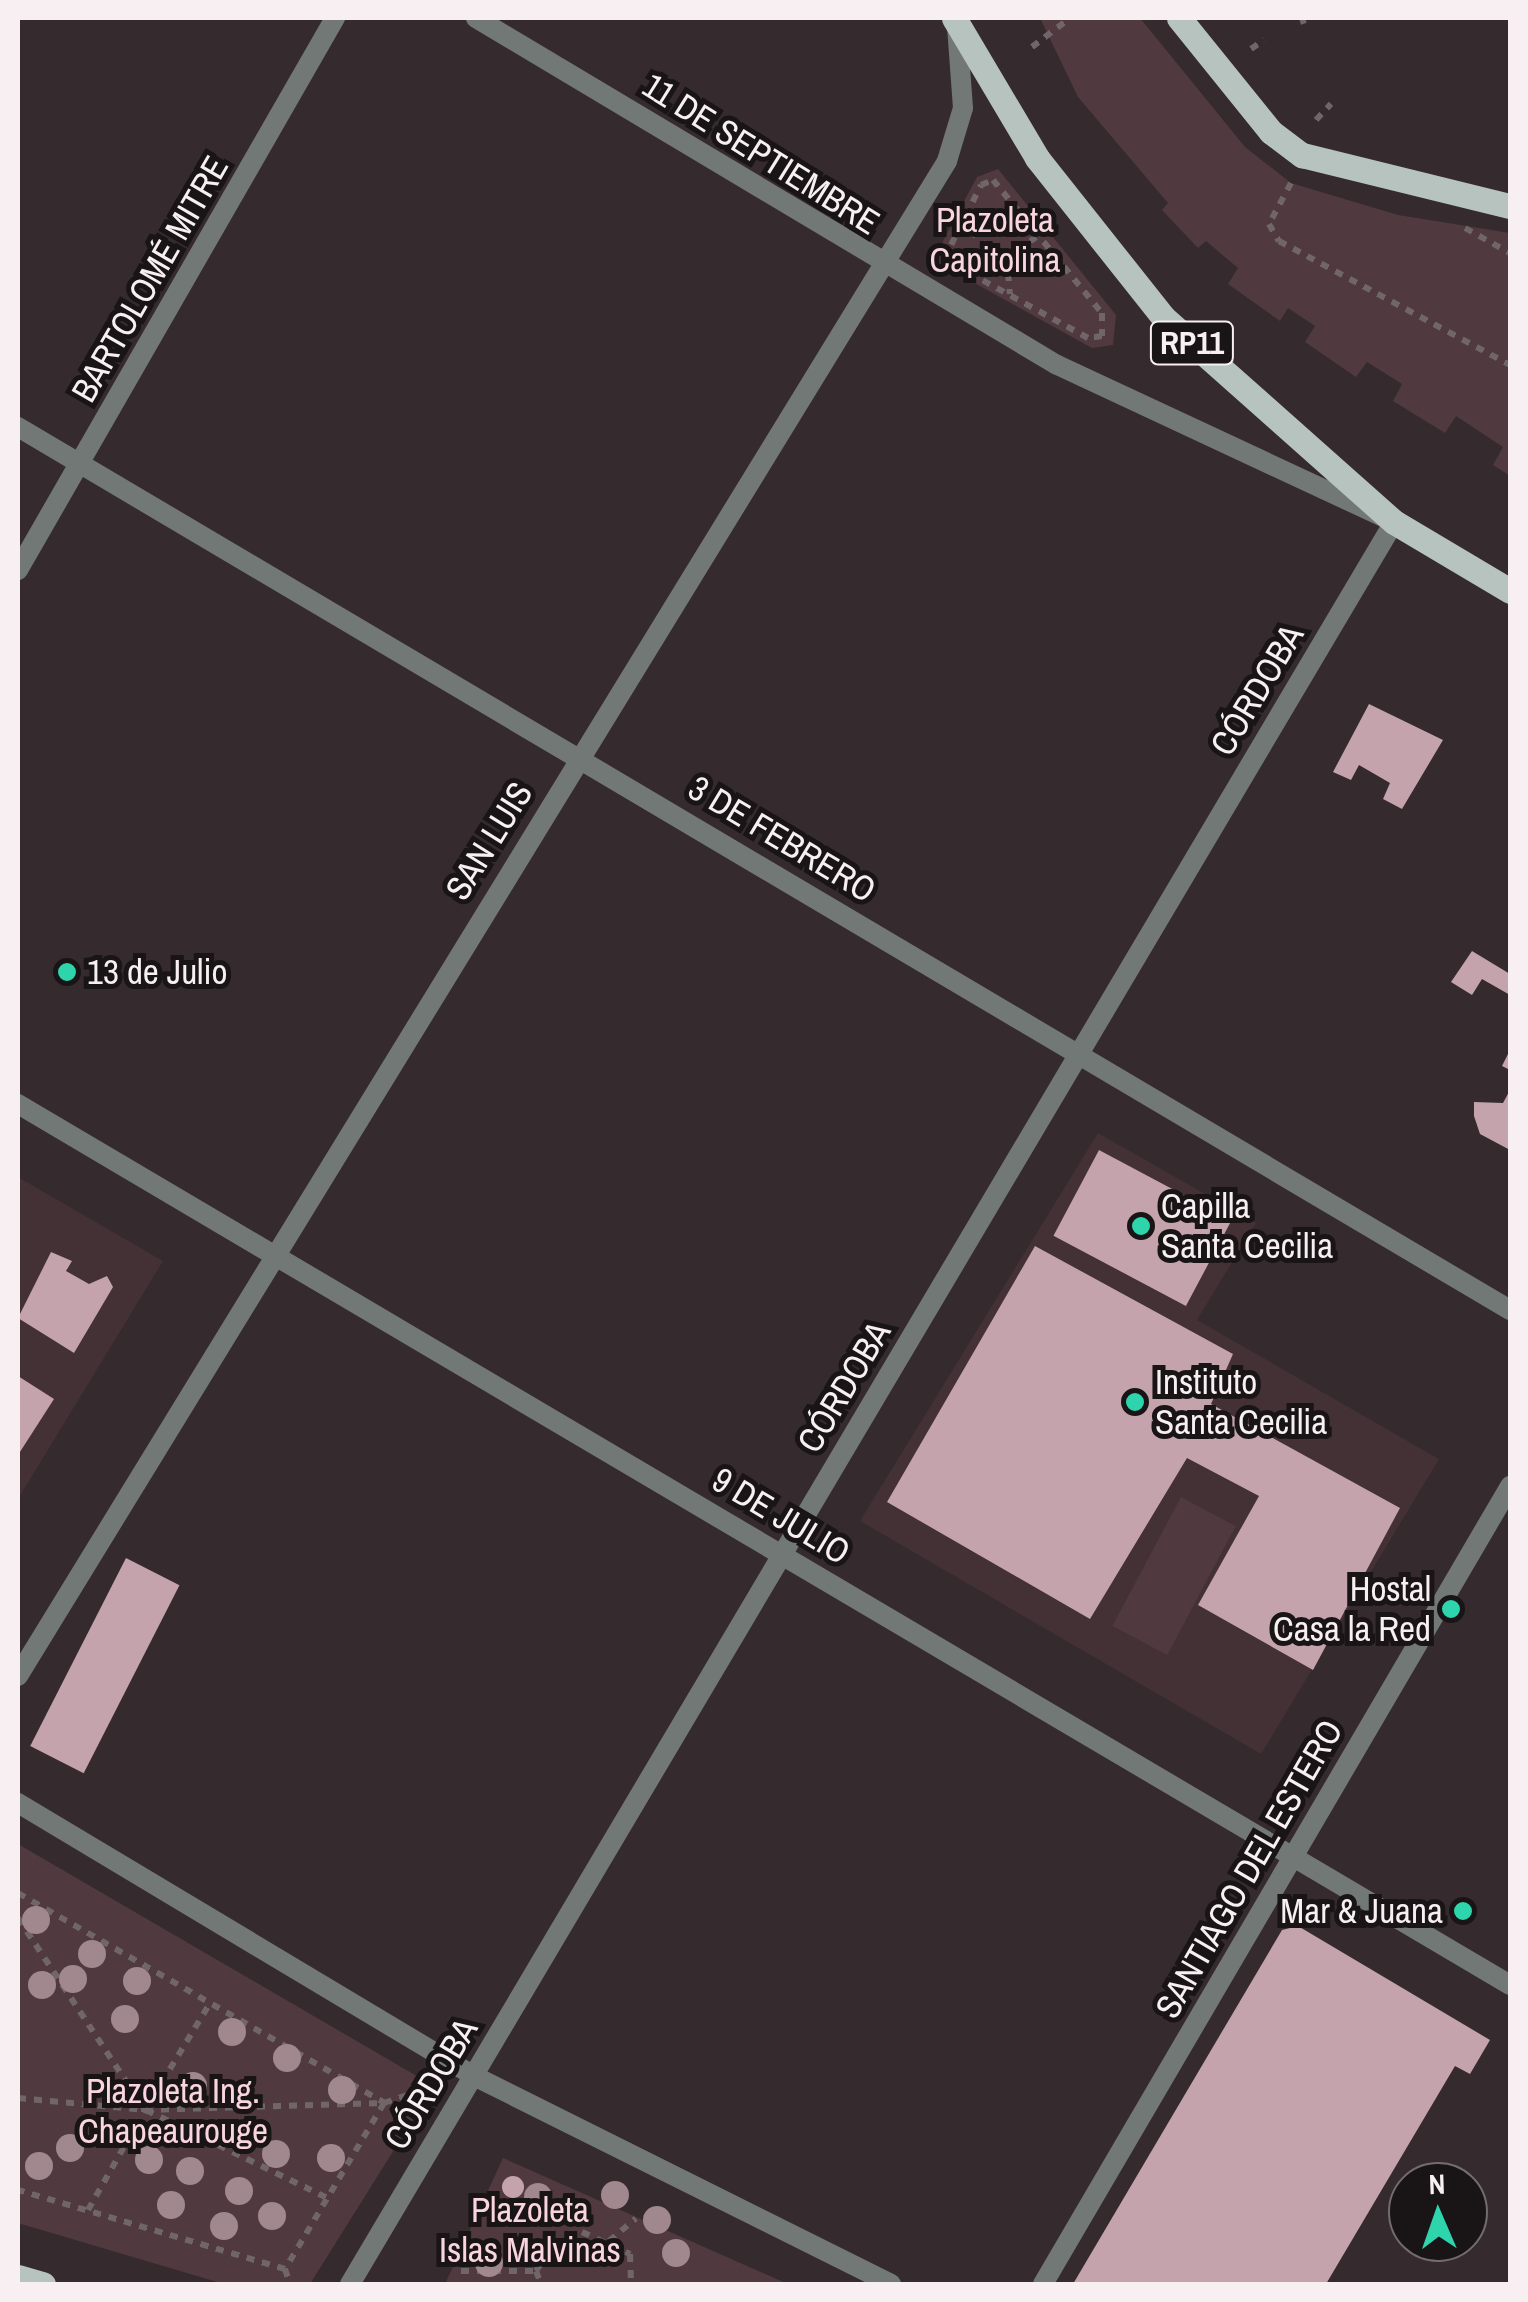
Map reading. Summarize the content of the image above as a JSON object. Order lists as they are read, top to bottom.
{
  "streets": {
    "main road": ["RP11"],
    "street": [
      "11 DE SEPTIEMBRE",
      "BARTOLOMÉ MITRE",
      "CÓRDOBA",
      "3 DE FEBRERO",
      "SAN LUIS",
      "9 DE JULIO",
      "SANTIAGO DEL ESTERO"
    ]
  },
  "crossings": [
    ["11 DE SEPTIEMBRE", "RP11"],
    ["11 DE SEPTIEMBRE", "CÓRDOBA"],
    ["11 DE SEPTIEMBRE", "SAN LUIS"],
    ["BARTOLOMÉ MITRE", "3 DE FEBRERO"],
    ["RP11", "CÓRDOBA"],
    ["RP11", "SAN LUIS"],
    ["CÓRDOBA", "3 DE FEBRERO"],
    ["CÓRDOBA", "9 DE JULIO"],
    ["3 DE FEBRERO", "SAN LUIS"],
    ["SAN LUIS", "9 DE JULIO"],
    ["9 DE JULIO", "SANTIAGO DEL ESTERO"]
  ],
  "parks": ["Plazoleta Capitolina", "Plazoleta Ing. Chapeaurouge", "Plazoleta Islas Malvinas"],
  "places": [
    "13 de Julio",
    "Capilla Santa Cecilia",
    "Instituto Santa Cecilia",
    "Hostal Casa la Red",
    "Mar & Juana"
  ],
  "north": "top"
}
